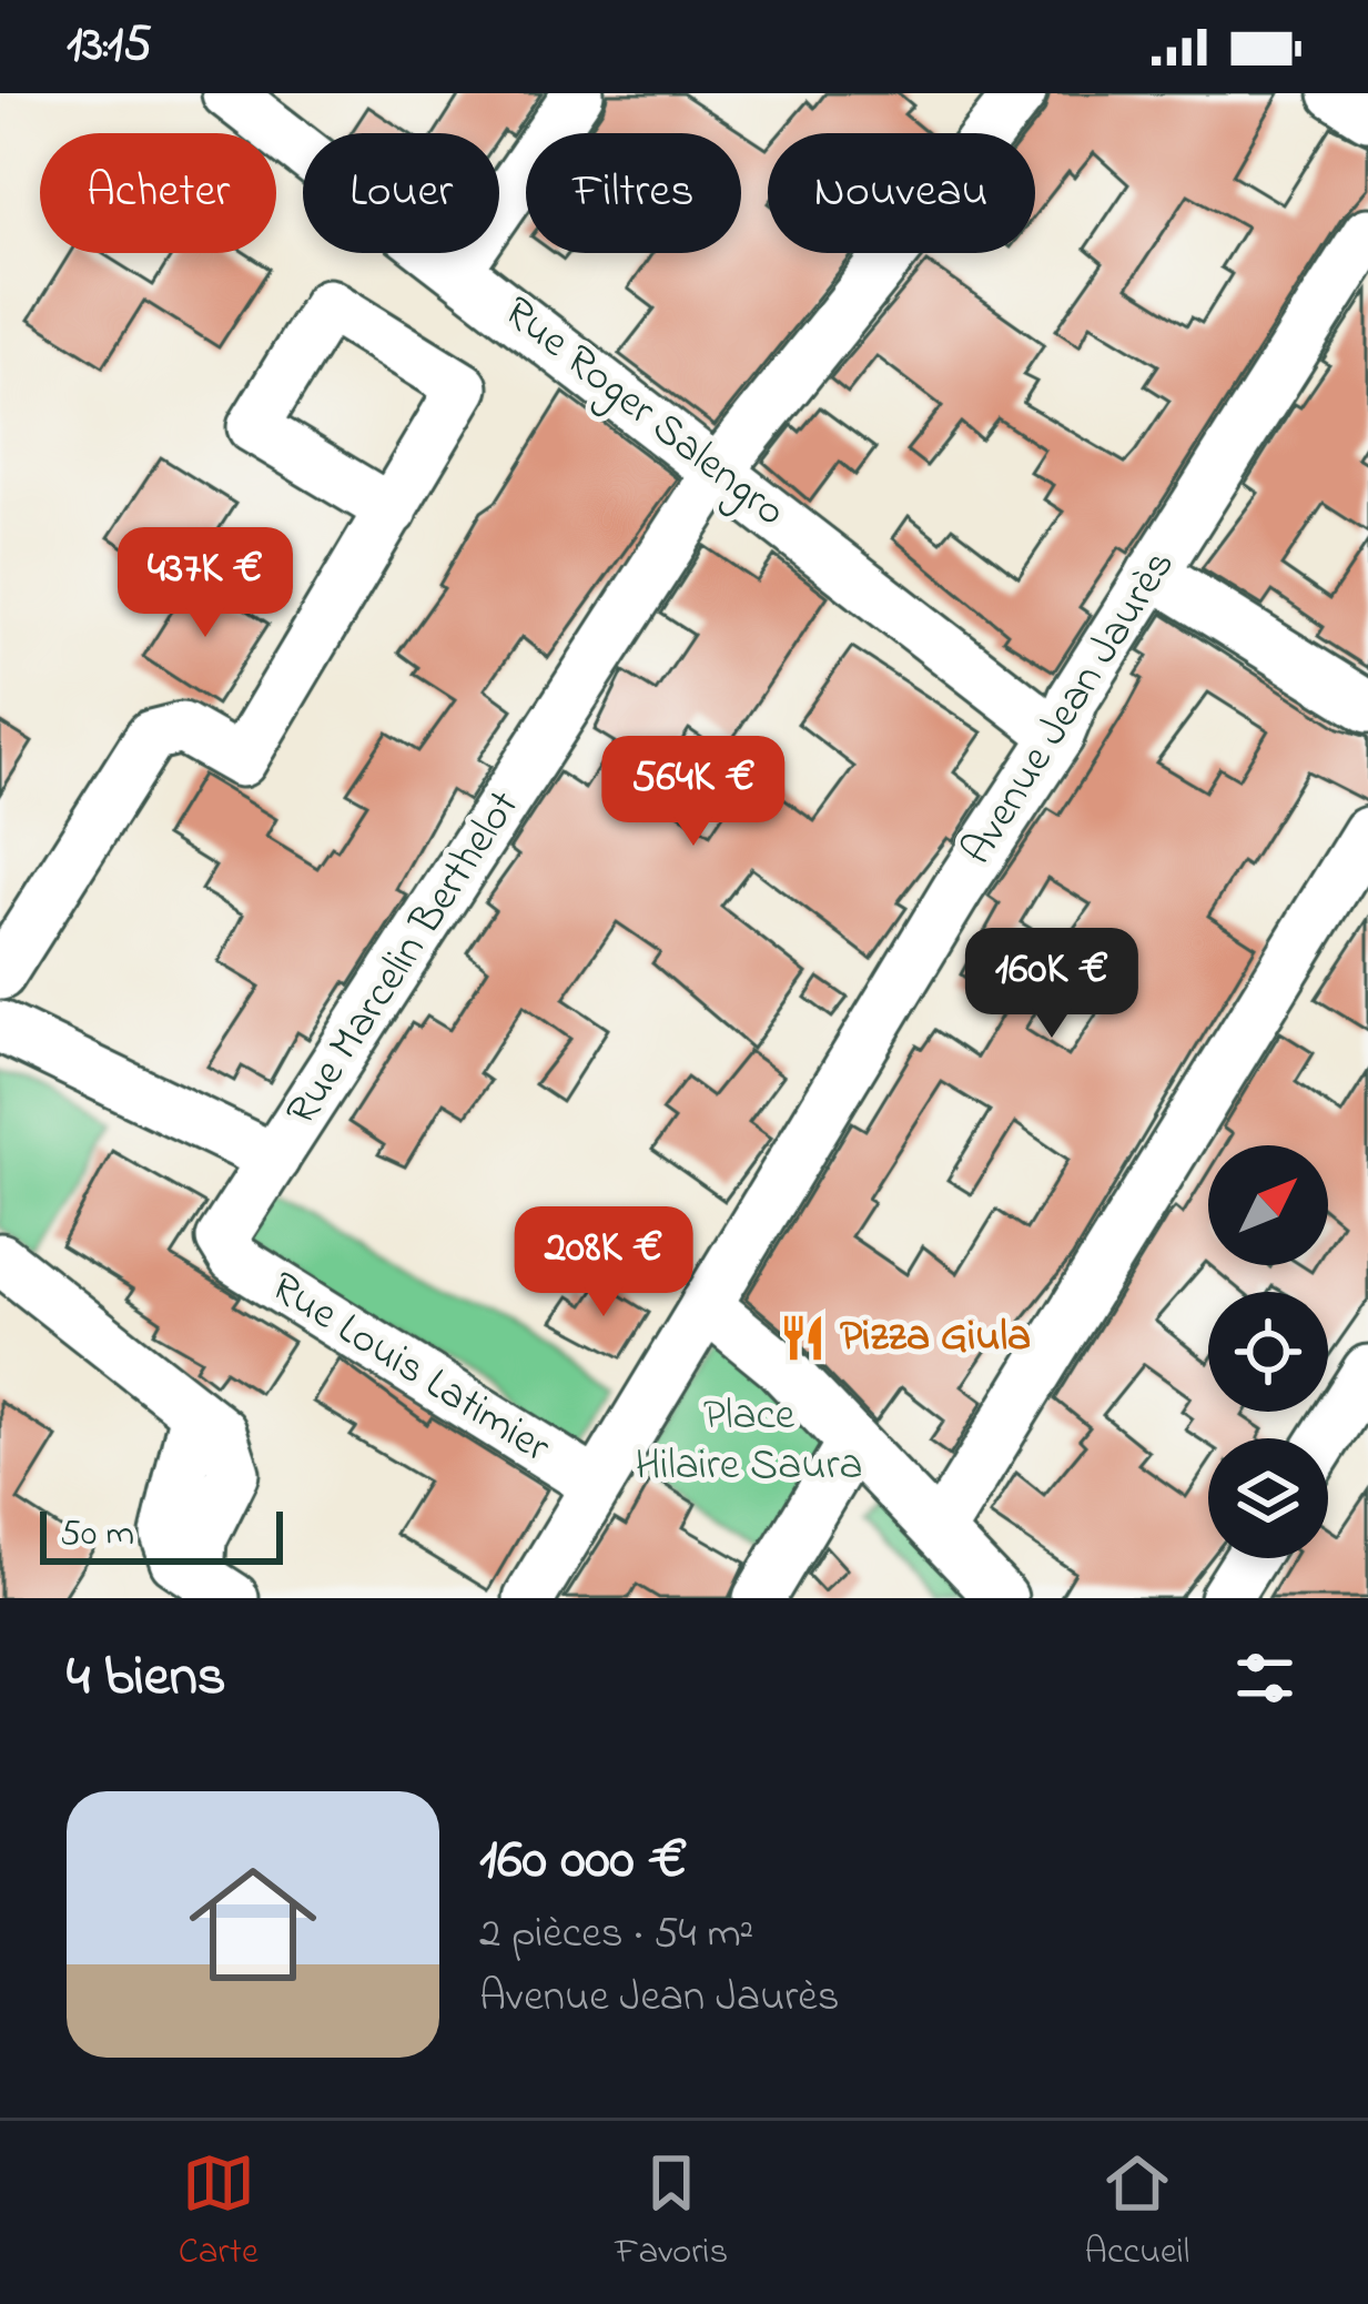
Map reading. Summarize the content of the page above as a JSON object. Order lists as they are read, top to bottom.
{
  "streets": {
    "street": [
      "Rue Roger Salengro",
      "Avenue Jean Jaurès",
      "Rue Marcelin Berthelot",
      "Rue Louis Latimier"
    ]
  },
  "crossings": [
    ["Rue Roger Salengro", "Avenue Jean Jaurès"],
    ["Rue Roger Salengro", "Rue Marcelin Berthelot"],
    ["Avenue Jean Jaurès", "Rue Louis Latimier"],
    ["Rue Marcelin Berthelot", "Rue Louis Latimier"]
  ],
  "parks": ["Place Hilaire Saura"],
  "places": {
    "restaurant": ["Pizza Giula"]
  },
  "scale_bar": "50 m",
  "north": "top right",
  "page": {
    "status": "13:15",
    "chip": [
      "Acheter",
      "Louer",
      "Filtres",
      "Nouveau"
    ],
    "price": [
      "437K €",
      "564K €",
      "160K €",
      "208K €"
    ],
    "scale": "50 m",
    "heading": "4 biens",
    "list": [
      {
        "name": "160 000 €",
        "note": "2 pièces · 54 m² · Avenue Jean Jaurès"
      }
    ],
    "tabs": ["Carte", "Favoris", "Accueil"]
  }
}
